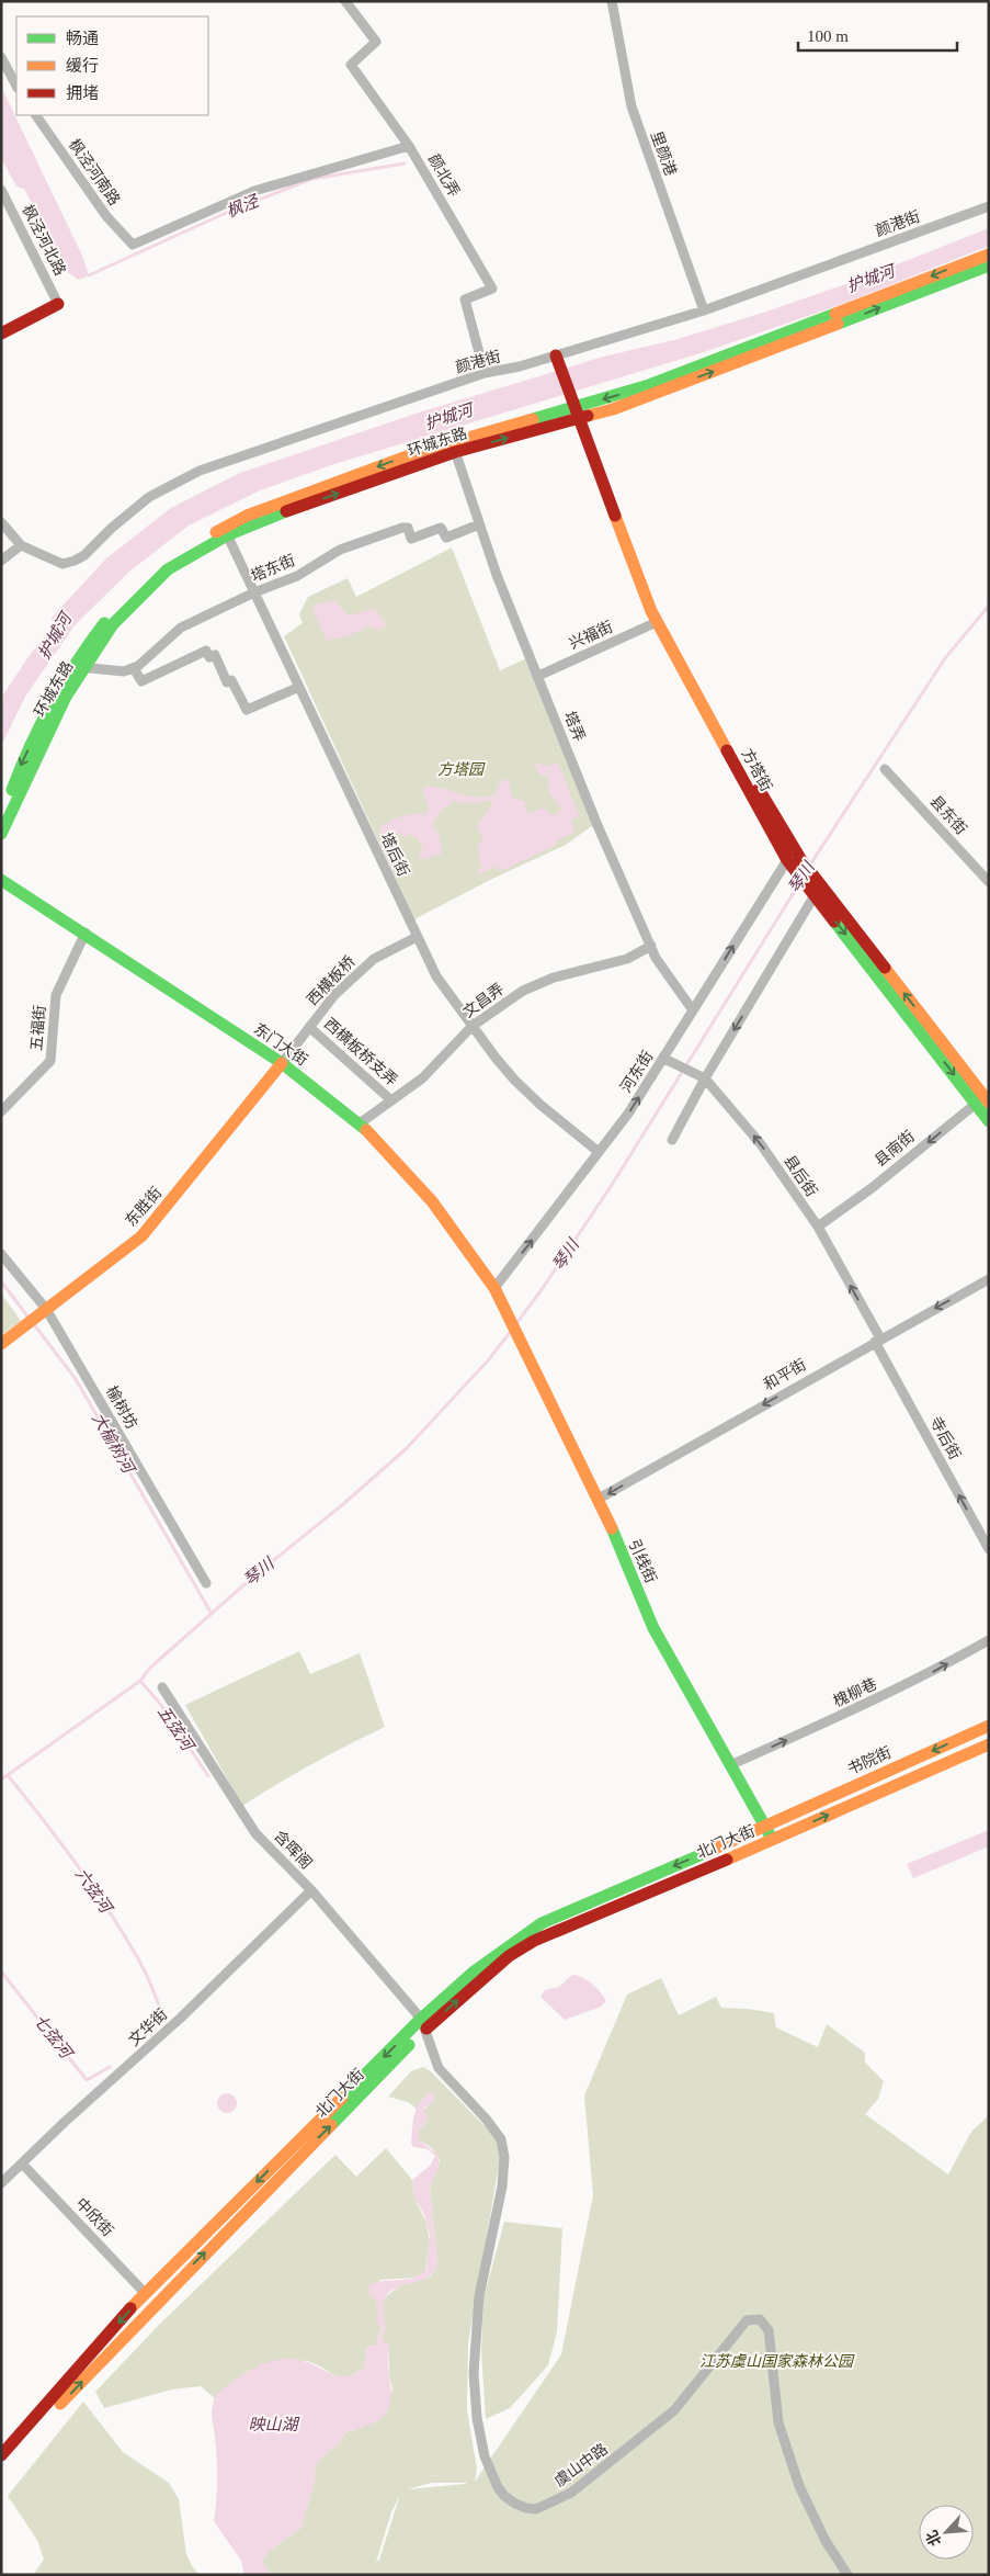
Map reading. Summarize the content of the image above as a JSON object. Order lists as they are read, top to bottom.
{
  "streets": {
    "main road": [
      "环城东路",
      "方塔街",
      "东门大街",
      "东胜街",
      "引线街",
      "书院街",
      "北门大街"
    ],
    "street": [
      "里颜港",
      "枫泾河南路",
      "颜北弄",
      "颜港街",
      "枫泾河北路",
      "塔东街",
      "兴福街",
      "塔弄",
      "县东街",
      "塔后街",
      "西横板桥",
      "文昌弄",
      "五福街",
      "西横板桥支弄",
      "河东街",
      "县南街",
      "县后街",
      "和平街",
      "榆树坊",
      "寺后街",
      "槐柳巷",
      "含晖阁",
      "文华街",
      "中欣街",
      "虞山中路"
    ]
  },
  "crossings": [
    ["里颜港", "颜港街"],
    ["枫泾河南路", "颜北弄"],
    ["颜北弄", "颜港街"],
    ["颜港街", "方塔街"],
    ["环城东路", "塔弄"],
    ["环城东路", "方塔街"],
    ["环城东路", "塔后街"],
    ["塔东街", "塔弄"],
    ["塔东街", "塔后街"],
    ["兴福街", "塔弄"],
    ["兴福街", "方塔街"],
    ["塔弄", "文昌弄"],
    ["塔弄", "河东街"],
    ["方塔街", "河东街"],
    ["方塔街", "县南街"],
    ["塔后街", "西横板桥"],
    ["塔后街", "文昌弄"],
    ["塔后街", "河东街"],
    ["西横板桥", "东门大街"],
    ["西横板桥", "西横板桥支弄"],
    ["西横板桥", "东胜街"],
    ["文昌弄", "东门大街"],
    ["文昌弄", "西横板桥支弄"],
    ["五福街", "东门大街"],
    ["东门大街", "河东街"],
    ["东门大街", "东胜街"],
    ["东门大街", "引线街"],
    ["河东街", "县后街"],
    ["河东街", "引线街"],
    ["县南街", "县后街"],
    ["县后街", "和平街"],
    ["县后街", "寺后街"],
    ["东胜街", "榆树坊"],
    ["和平街", "寺后街"],
    ["和平街", "引线街"],
    ["引线街", "槐柳巷"],
    ["引线街", "书院街"],
    ["引线街", "北门大街"],
    ["书院街", "北门大街"],
    ["北门大街", "含晖阁"],
    ["北门大街", "中欣街"],
    ["北门大街", "虞山中路"],
    ["含晖阁", "文华街"],
    ["含晖阁", "虞山中路"],
    ["文华街", "中欣街"]
  ],
  "one_way": [
    "县南街",
    "县后街",
    "和平街",
    "寺后街",
    "槐柳巷"
  ],
  "water": [
    "枫泾",
    "护城河",
    "琴川",
    "大榆树河",
    "五弦河",
    "六弦河",
    "七弦河",
    "映山湖"
  ],
  "parks": ["方塔园", "江苏虞山国家森林公园"],
  "legend": ["畅通", "缓行", "拥堵"],
  "scale_bar": "100 m",
  "north": "bottom left"
}
